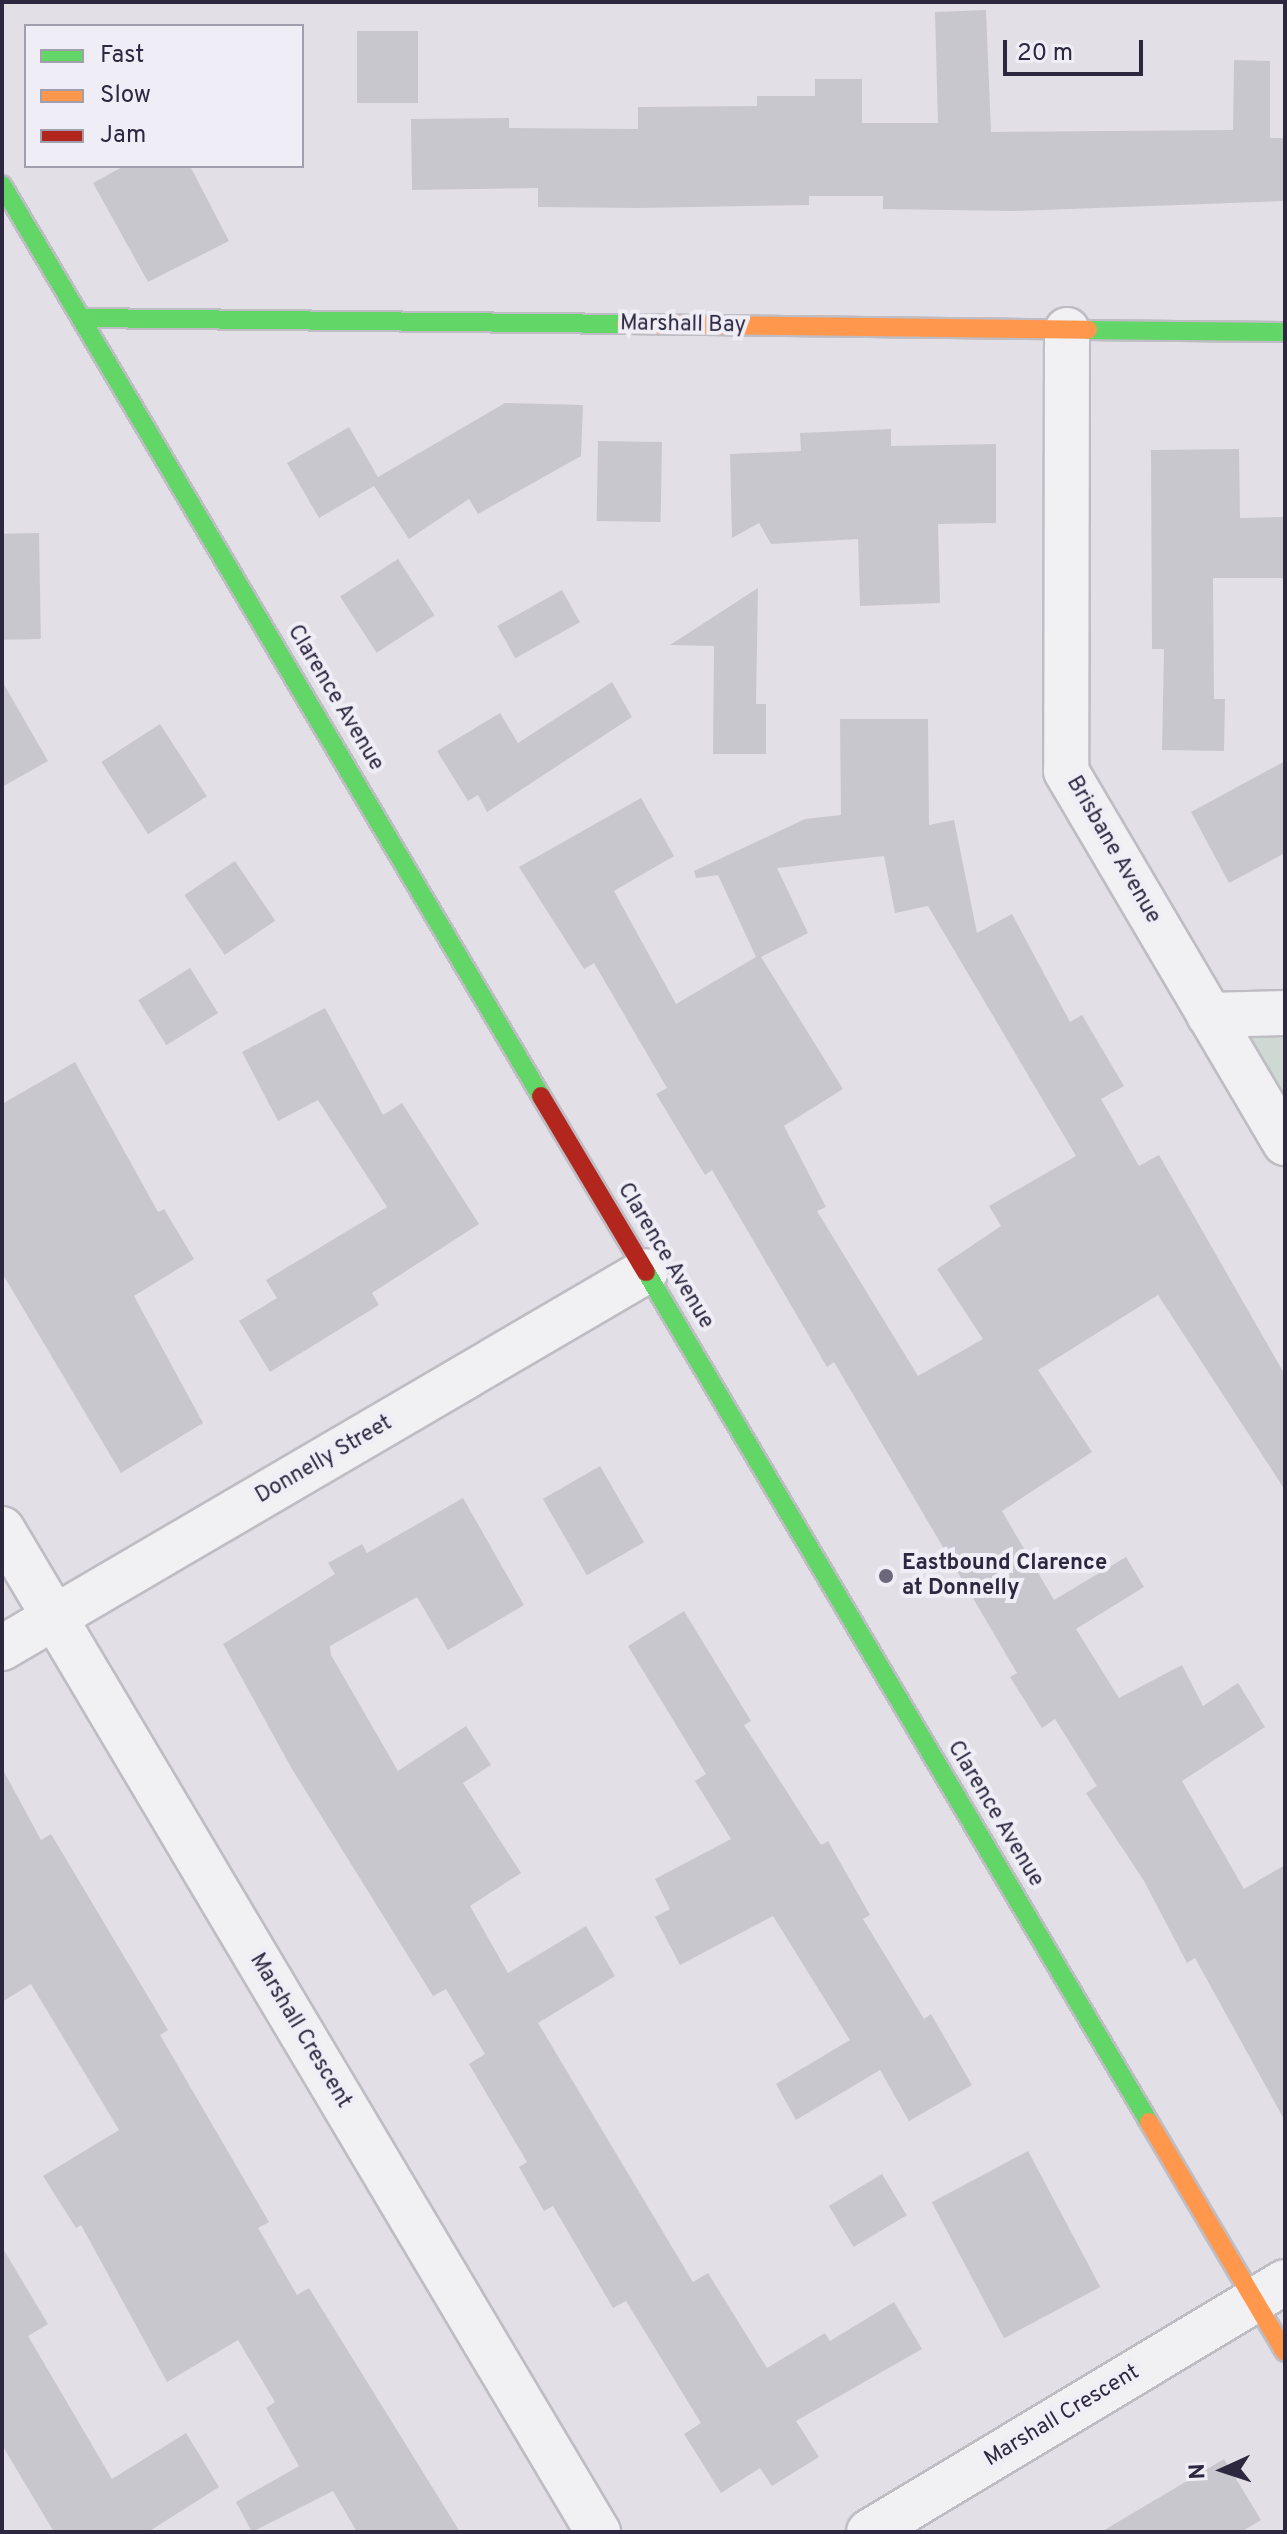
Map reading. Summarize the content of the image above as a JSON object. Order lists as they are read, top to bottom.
{
  "streets": {
    "street": [
      "Marshall Bay",
      "Clarence Avenue",
      "Brisbane Avenue",
      "Donnelly Street",
      "Marshall Crescent"
    ]
  },
  "crossings": [
    ["Marshall Bay", "Clarence Avenue"],
    ["Marshall Bay", "Brisbane Avenue"],
    ["Clarence Avenue", "Donnelly Street"],
    ["Clarence Avenue", "Marshall Crescent"],
    ["Donnelly Street", "Marshall Crescent"]
  ],
  "places": ["Eastbound Clarence at Donnelly"],
  "legend": ["Fast", "Slow", "Jam"],
  "scale_bar": "20 m",
  "north": "left"
}
